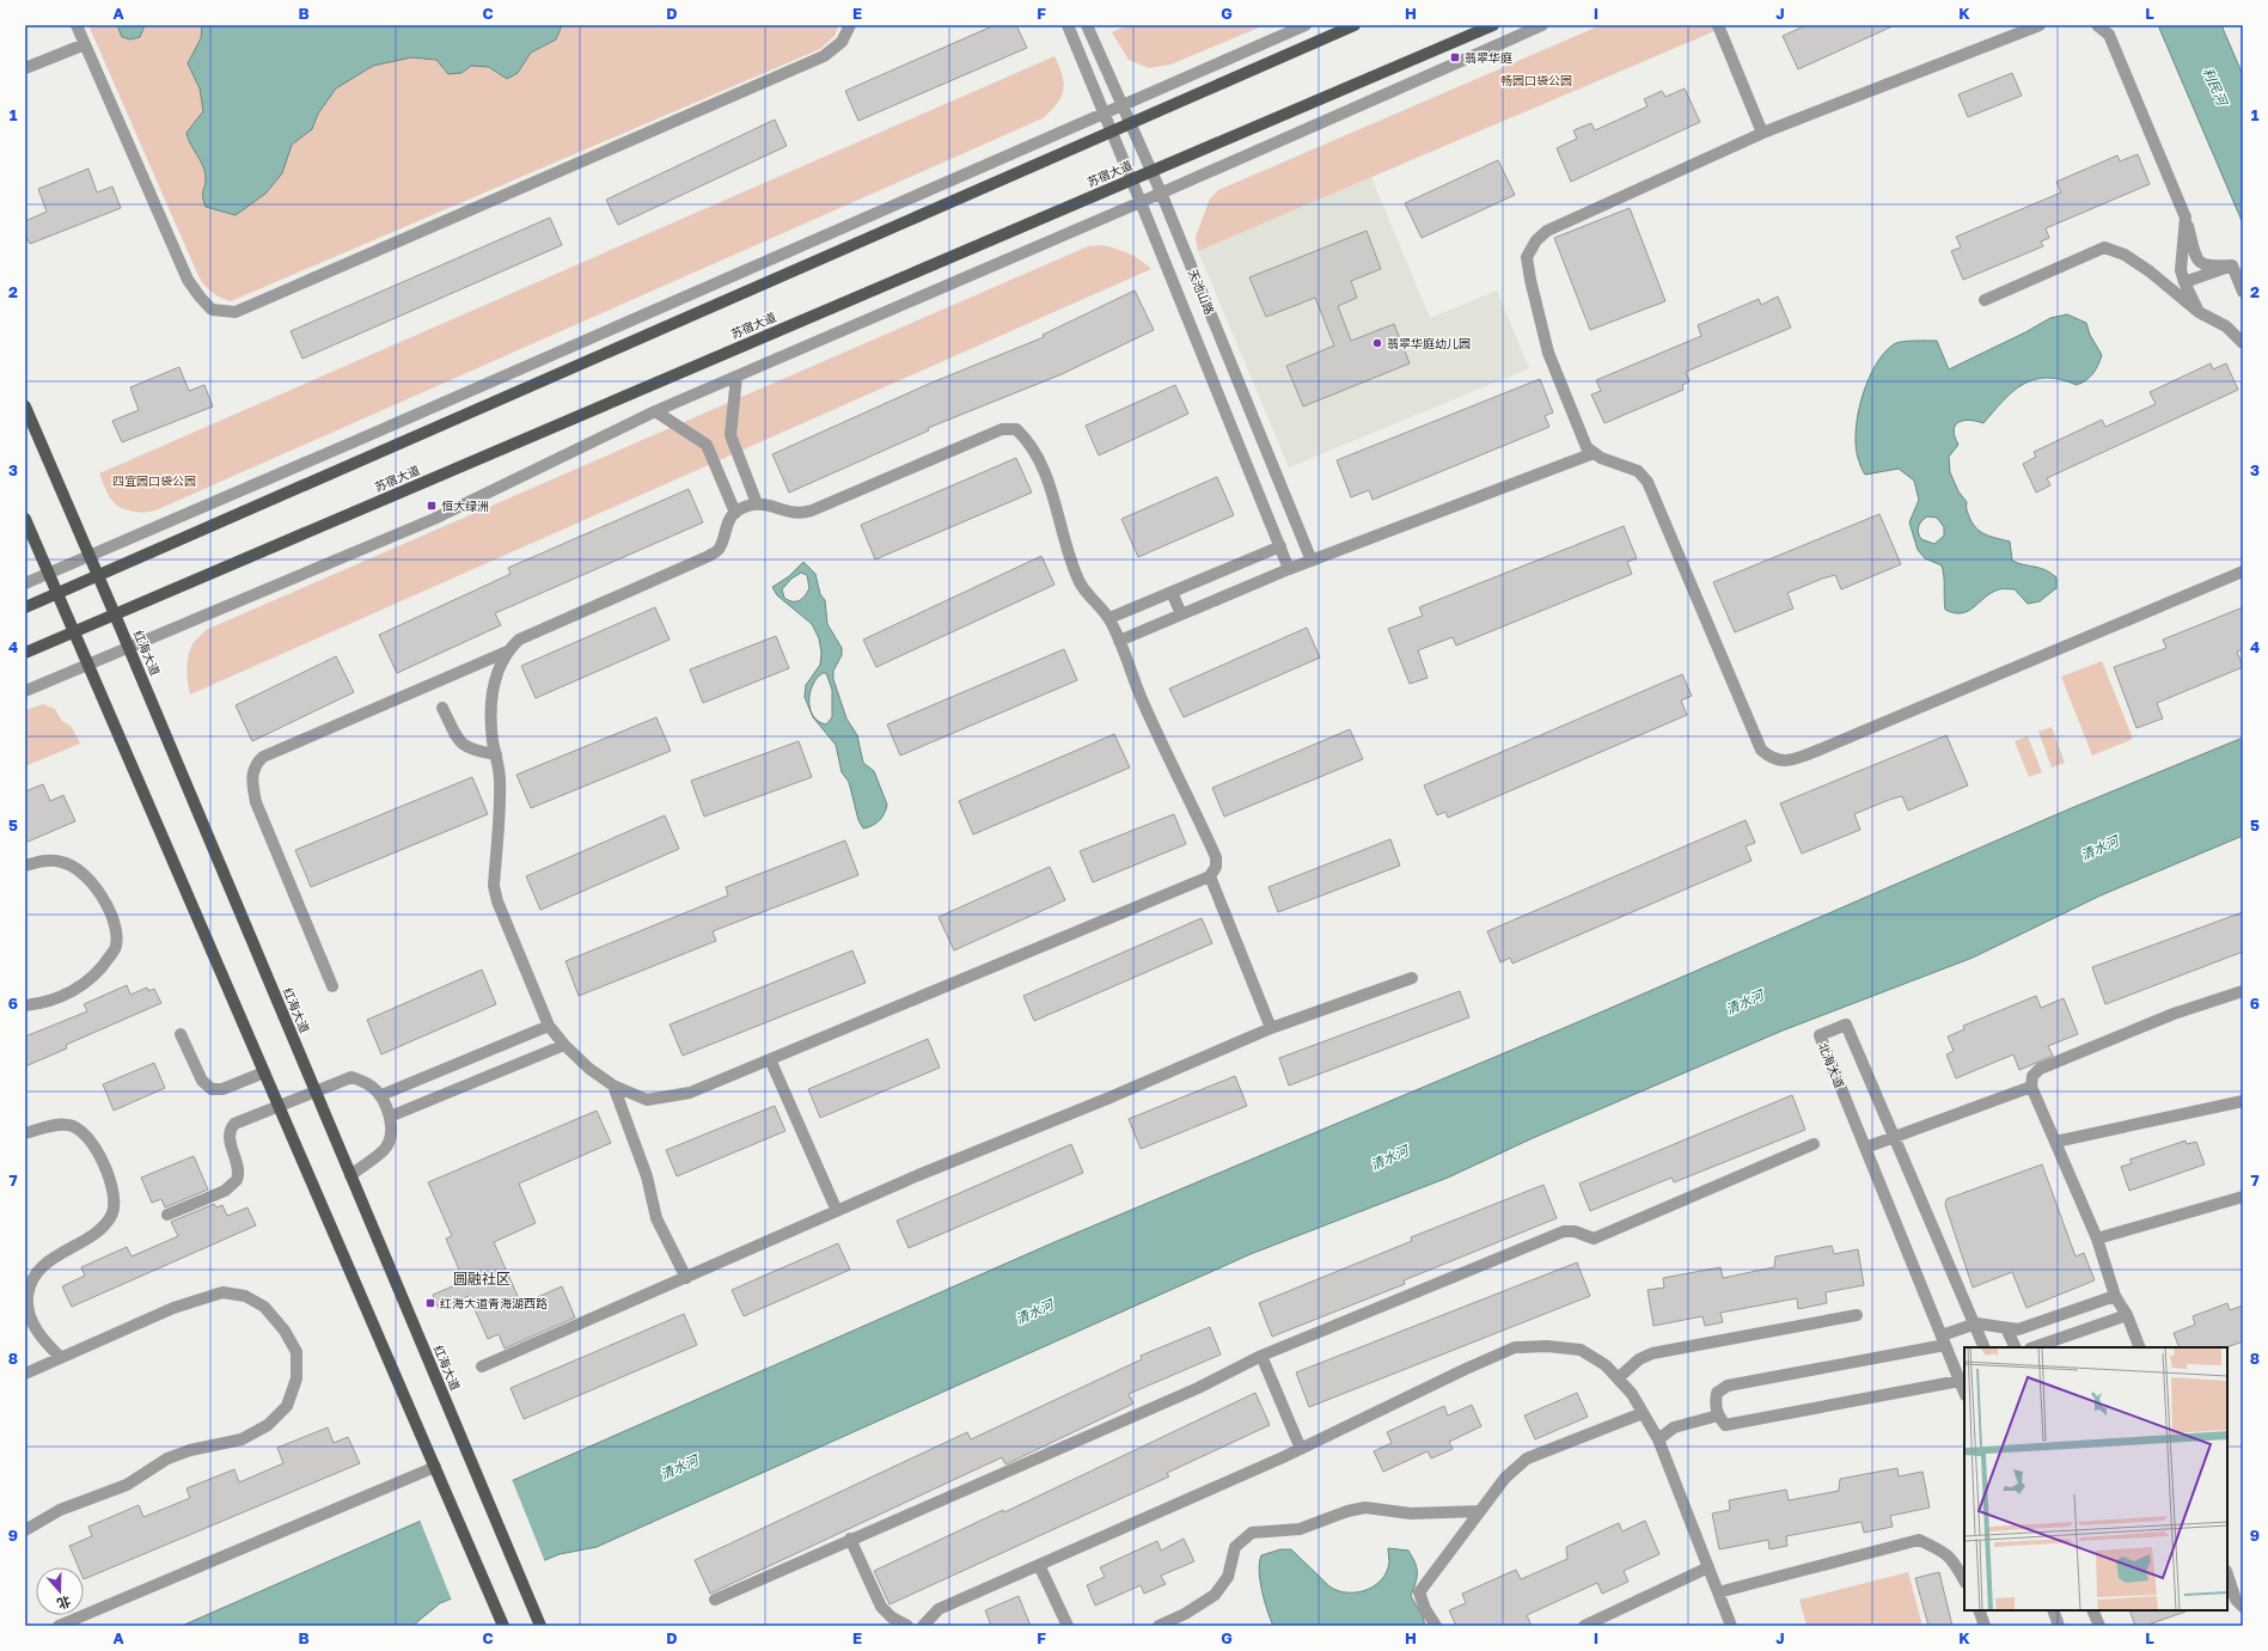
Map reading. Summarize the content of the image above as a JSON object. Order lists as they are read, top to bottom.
{
  "streets": {
    "main road": ["苏宿大道", "红海大道"],
    "street": ["天池山路", "北海大道"]
  },
  "crossings": [
    ["苏宿大道", "天池山路"],
    ["苏宿大道", "红海大道"]
  ],
  "districts": ["圆融社区"],
  "water": ["利民河", "清水河"],
  "parks": ["畅园口袋公园", "四宜园口袋公园"],
  "places": {
    "transit": ["翡翠华庭", "恒大绿洲", "红海大道青海湖西路"],
    "other": ["翡翠华庭幼儿园"]
  },
  "north": "bottom",
  "grid": {
    "columns": [
      "A",
      "B",
      "C",
      "D",
      "E",
      "F",
      "G",
      "H",
      "I",
      "J",
      "K",
      "L"
    ],
    "rows": [
      "1",
      "2",
      "3",
      "4",
      "5",
      "6",
      "7",
      "8",
      "9"
    ]
  }
}
